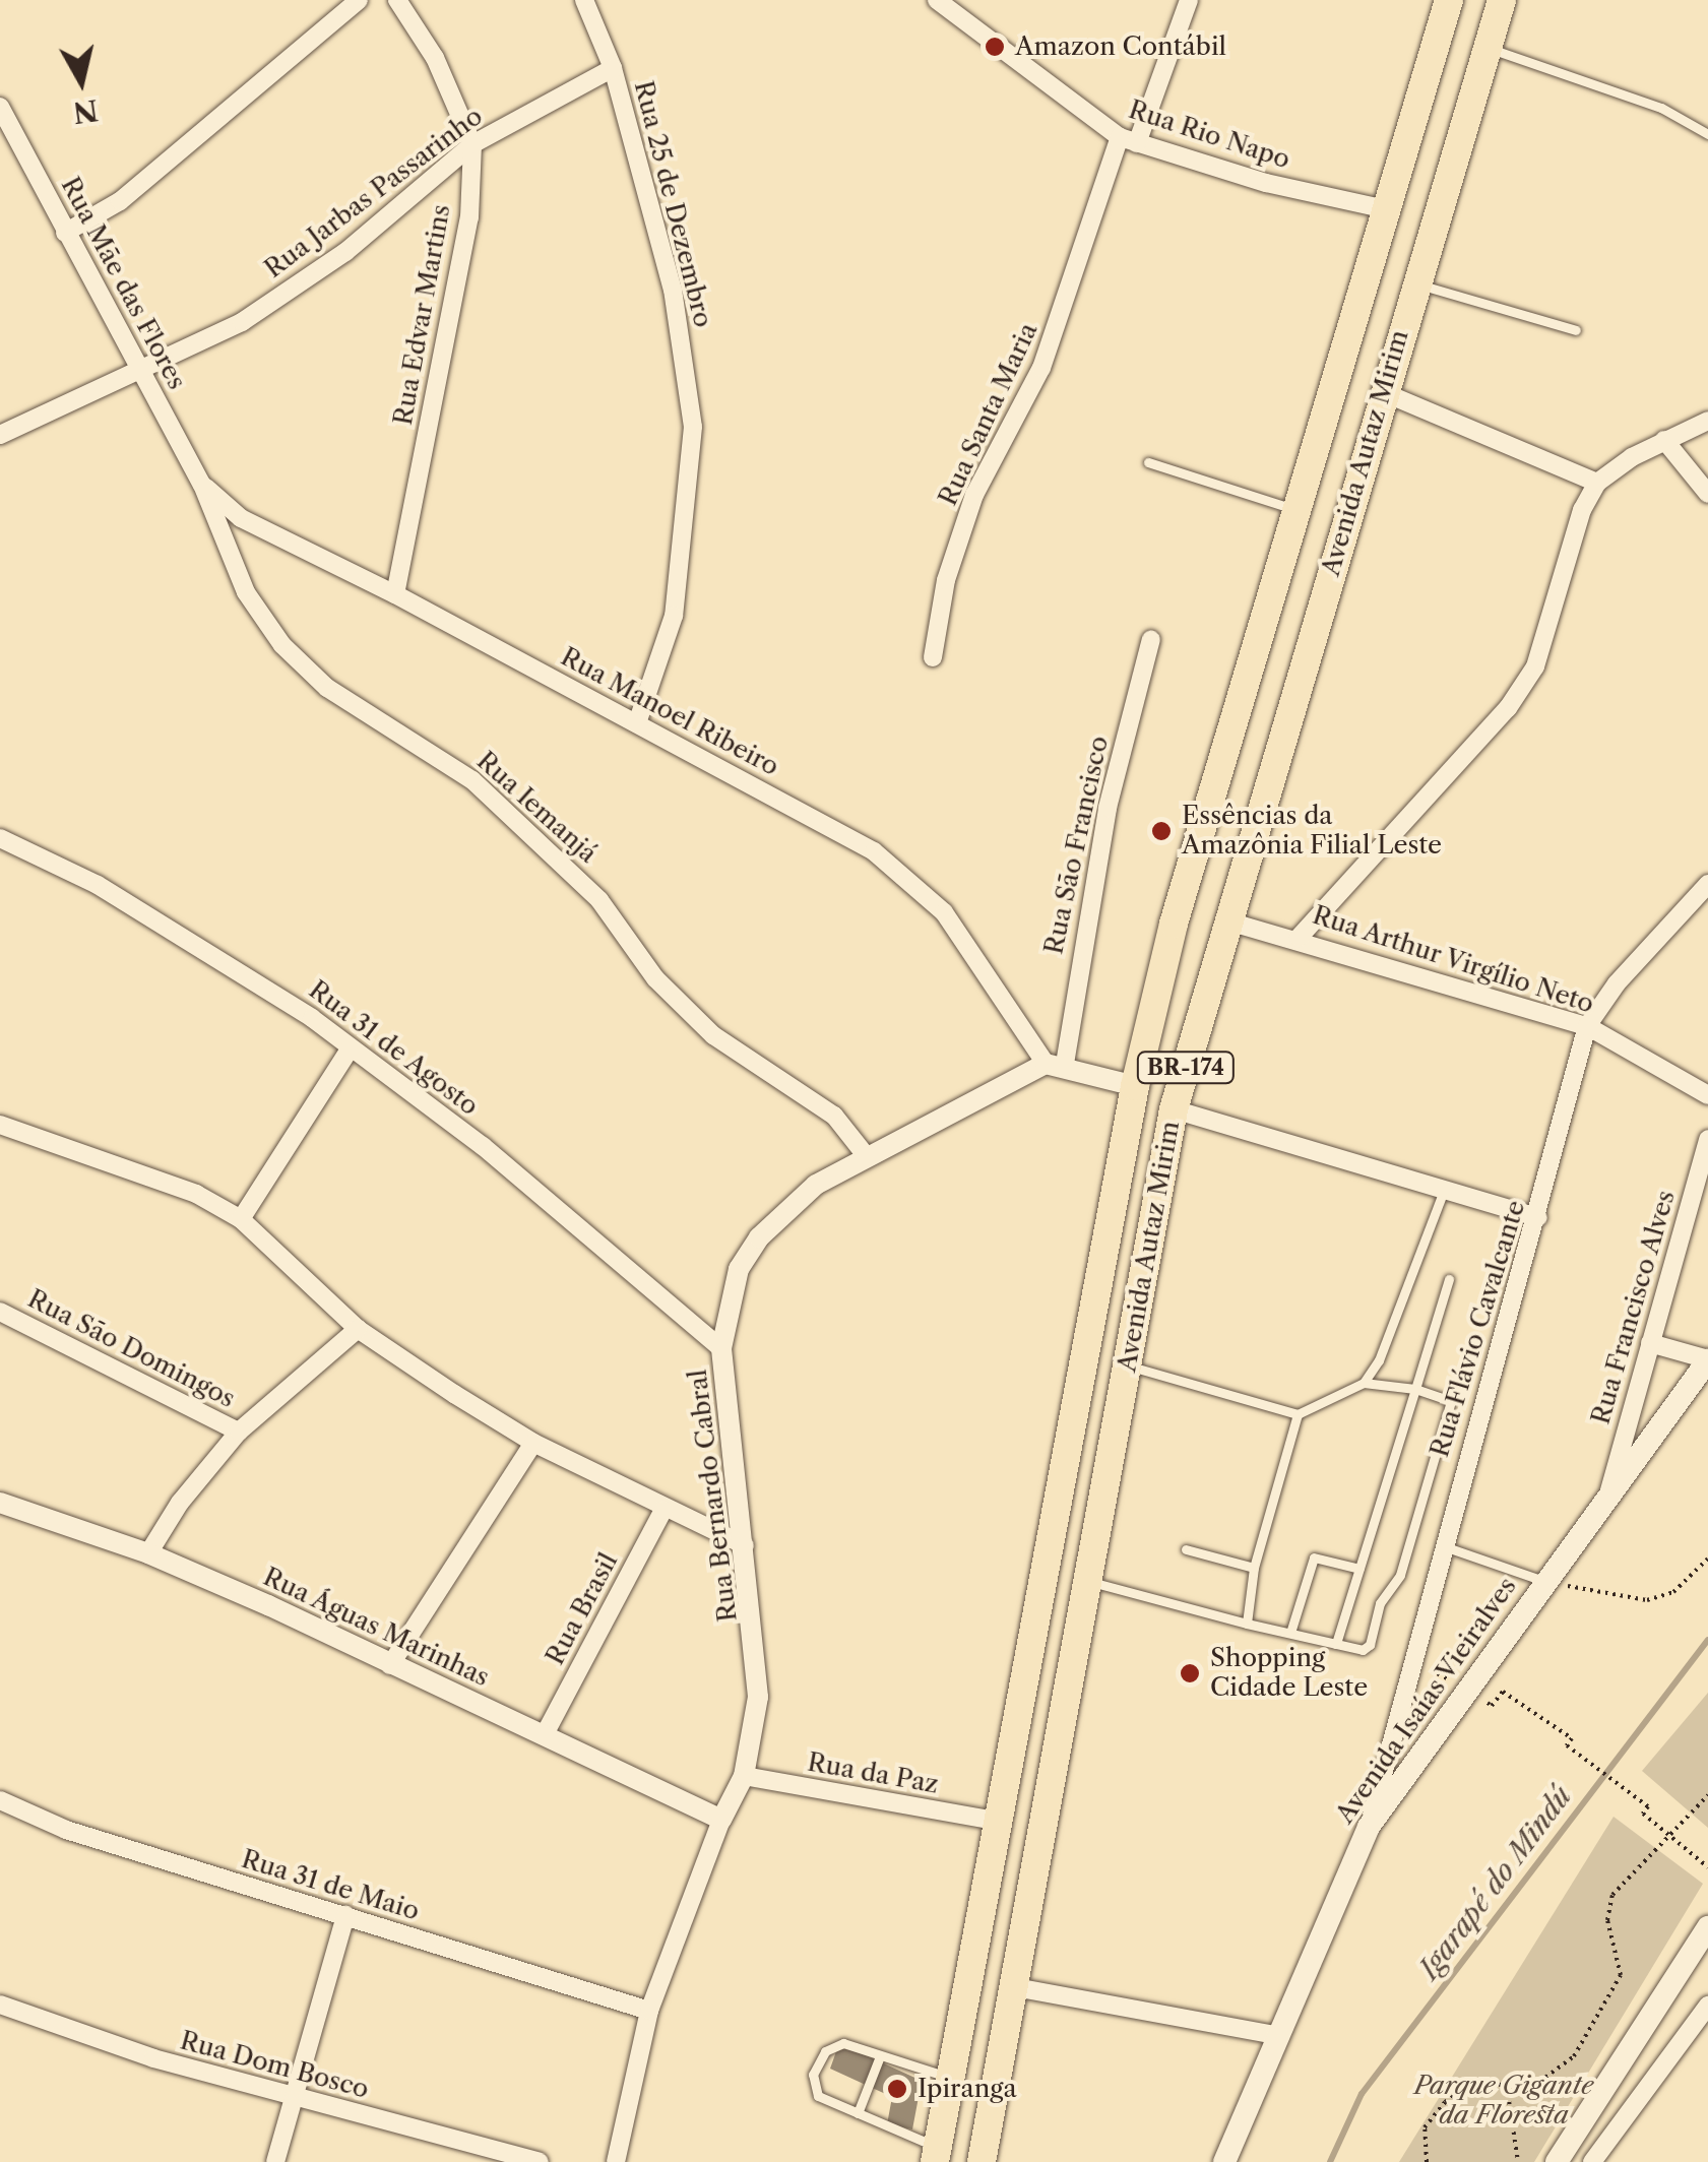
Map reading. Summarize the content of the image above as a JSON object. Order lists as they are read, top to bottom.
{
  "streets": {
    "main road": ["Avenida Autaz Mirim", "BR-174", "Avenida Isaías Vieiralves"],
    "street": [
      "Rua Rio Napo",
      "Rua Jarbas Passarinho",
      "Rua 25 de Dezembro",
      "Rua Mãe das Flores",
      "Rua Edvar Martins",
      "Rua Santa Maria",
      "Rua Manoel Ribeiro",
      "Rua Iemanjá",
      "Rua São Francisco",
      "Rua Arthur Virgílio Neto",
      "Rua 31 de Agosto",
      "Rua Francisco Alves",
      "Rua Flávio Cavalcante",
      "Rua São Domingos",
      "Rua Bernardo Cabral",
      "Rua Brasil",
      "Rua Águas Marinhas",
      "Rua da Paz",
      "Rua 31 de Maio",
      "Rua Dom Bosco"
    ]
  },
  "crossings": [
    ["Rua Rio Napo", "Rua Santa Maria"],
    ["Rua Rio Napo", "Avenida Autaz Mirim"],
    ["Rua Jarbas Passarinho", "Rua 25 de Dezembro"],
    ["Rua Jarbas Passarinho", "Rua Mãe das Flores"],
    ["Rua Jarbas Passarinho", "Rua Edvar Martins"],
    ["Rua 25 de Dezembro", "Rua Manoel Ribeiro"],
    ["Rua Mãe das Flores", "Rua Manoel Ribeiro"],
    ["Rua Mãe das Flores", "Rua Iemanjá"],
    ["Rua Edvar Martins", "Rua Manoel Ribeiro"],
    ["Avenida Autaz Mirim", "Rua Arthur Virgílio Neto"],
    ["Avenida Autaz Mirim", "Rua da Paz"],
    ["Rua Manoel Ribeiro", "Rua Iemanjá"],
    ["Rua Manoel Ribeiro", "Rua São Francisco"],
    ["Rua Manoel Ribeiro", "Rua Bernardo Cabral"],
    ["Rua Iemanjá", "Rua Bernardo Cabral"],
    ["Rua São Francisco", "Rua Bernardo Cabral"],
    ["Rua Arthur Virgílio Neto", "Rua Flávio Cavalcante"],
    ["Rua 31 de Agosto", "Rua Bernardo Cabral"],
    ["Rua Francisco Alves", "Avenida Isaías Vieiralves"],
    ["Rua Flávio Cavalcante", "Avenida Isaías Vieiralves"],
    ["Rua Bernardo Cabral", "Rua Águas Marinhas"],
    ["Rua Bernardo Cabral", "Rua da Paz"],
    ["Rua Bernardo Cabral", "Rua 31 de Maio"],
    ["Rua Brasil", "Rua Águas Marinhas"]
  ],
  "water": ["Igarapé do Mindú"],
  "parks": ["Parque Gigante da Floresta"],
  "places": [
    "Amazon Contábil",
    "Essências da Amazônia Filial Leste",
    "Shopping Cidade Leste",
    "Ipiranga"
  ],
  "north": "bottom"
}
